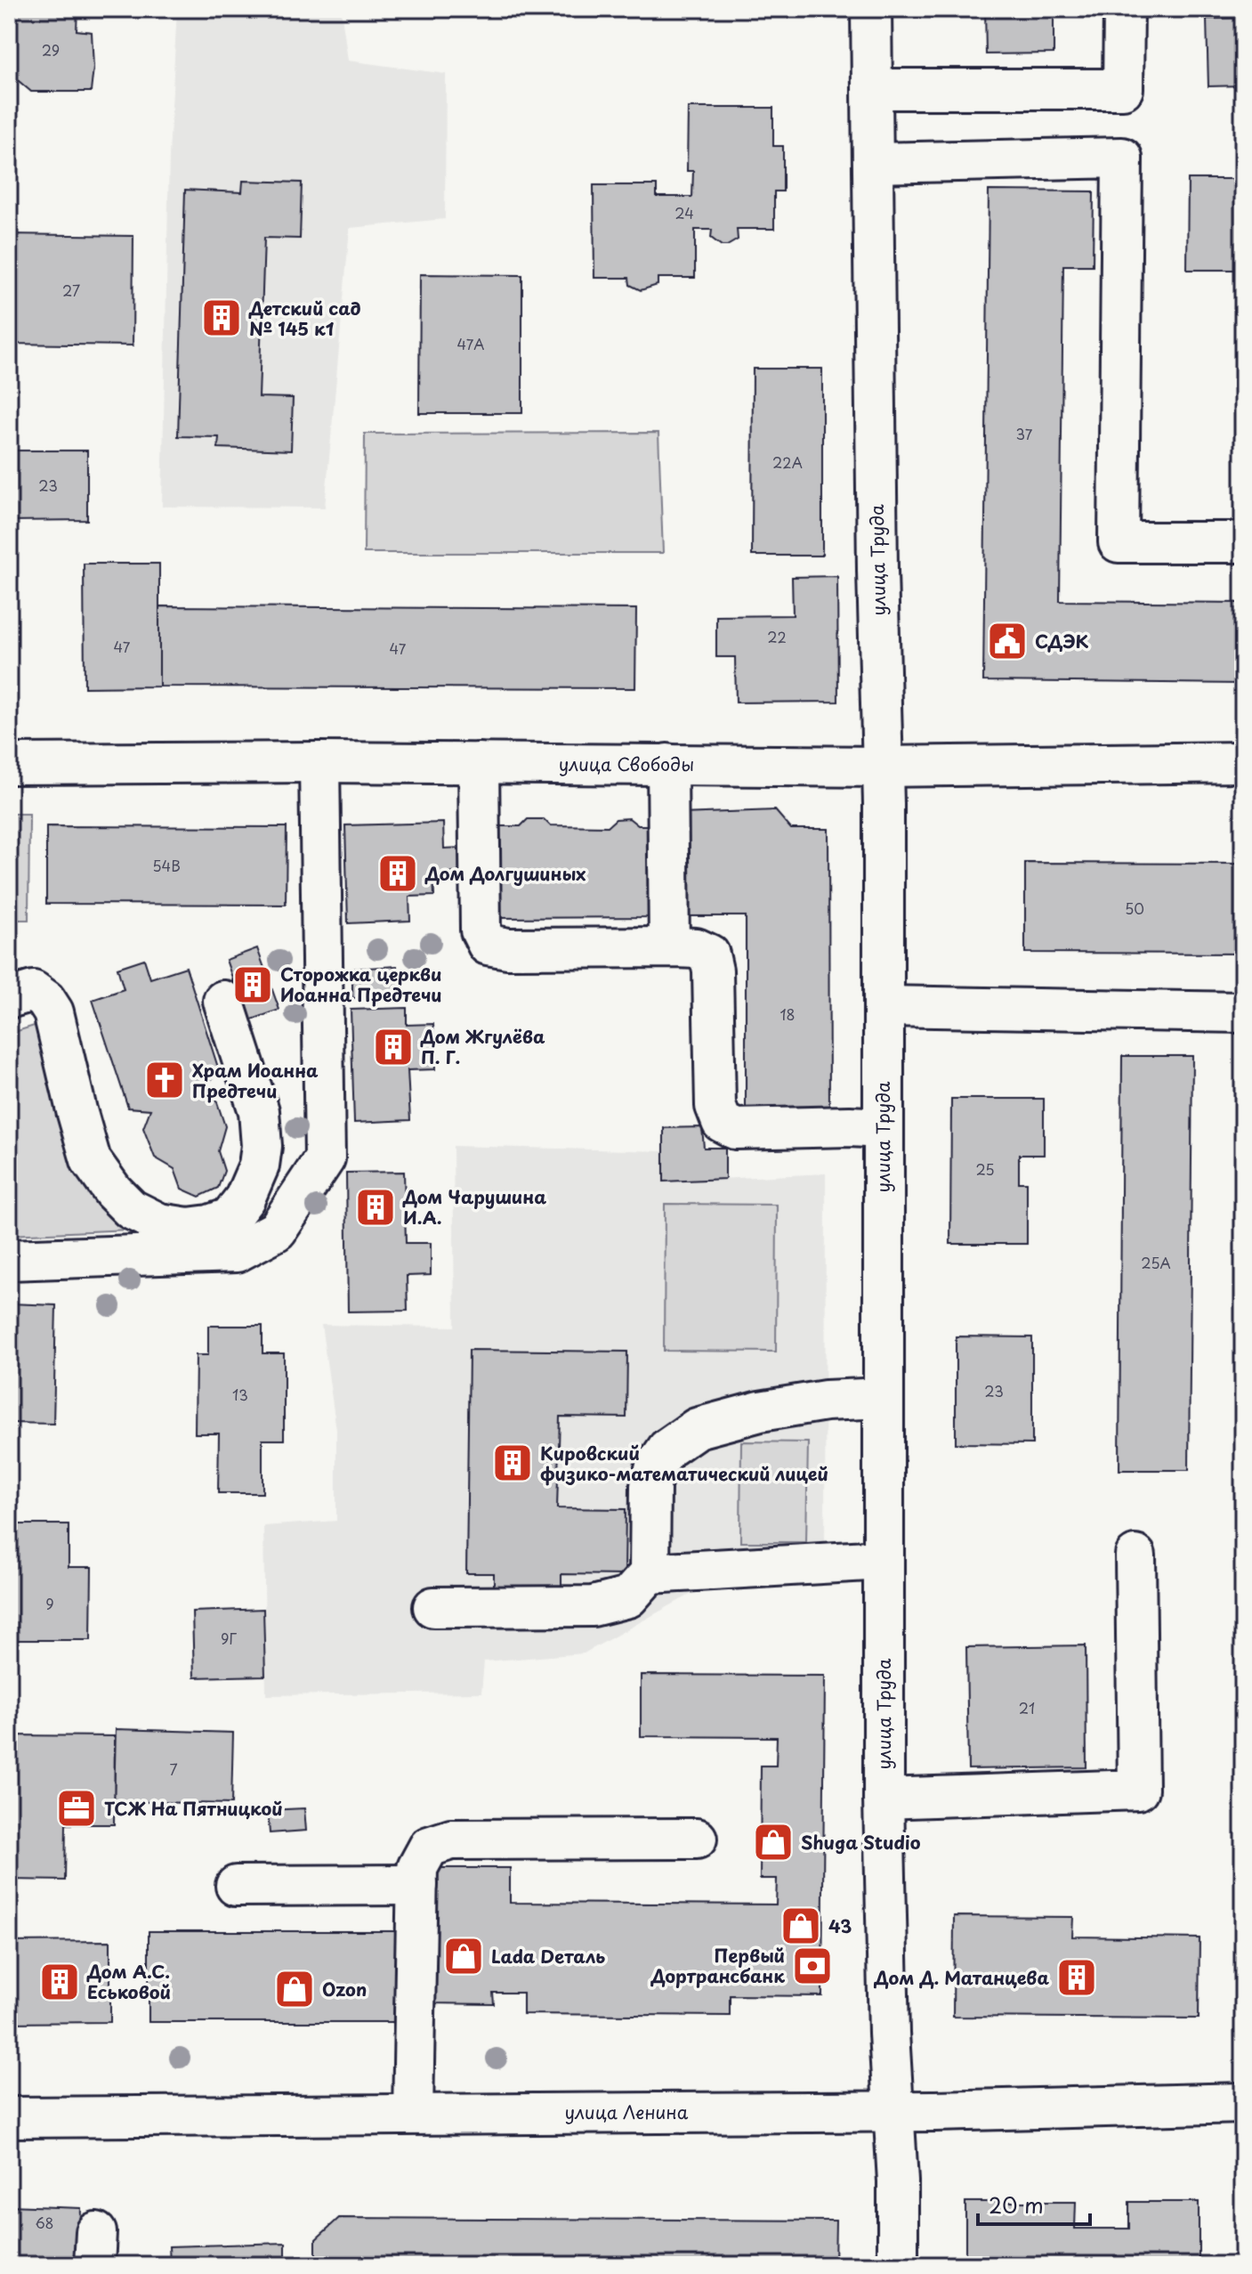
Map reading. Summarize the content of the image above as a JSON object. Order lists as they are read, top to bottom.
{
  "streets": {
    "street": ["улица Труда", "улица Свободы", "улица Ленина"]
  },
  "crossings": [
    ["улица Труда", "улица Свободы"],
    ["улица Труда", "улица Ленина"]
  ],
  "places": {
    "building": [
      "Детский сад № 145 к1",
      "Дом Долгушиных",
      "Сторожка церкви Иоанна Предтечи",
      "Дом Жгулёва П. Г.",
      "Дом Чарушина И.А.",
      "Кировский физико-математический лицей",
      "Дом Д. Матанцева",
      "Дом А.С. Еськовой"
    ],
    "public building": ["СДЭК"],
    "church": ["Храм Иоанна Предтечи"],
    "office": ["ТСЖ На Пятницкой"],
    "shop": [
      "Shuga Studio",
      "43",
      "Lada Dеталь",
      "Ozon"
    ],
    "bank": ["Первый Дортрансбанк"]
  },
  "house_numbers": [
    "29",
    "24",
    "27",
    "47А",
    "37",
    "22А",
    "23",
    "22",
    "47",
    "47",
    "54В",
    "50",
    "18",
    "25",
    "25А",
    "23",
    "13",
    "9",
    "9Г",
    "21",
    "7",
    "68"
  ],
  "scale_bar": "20 m"
}
